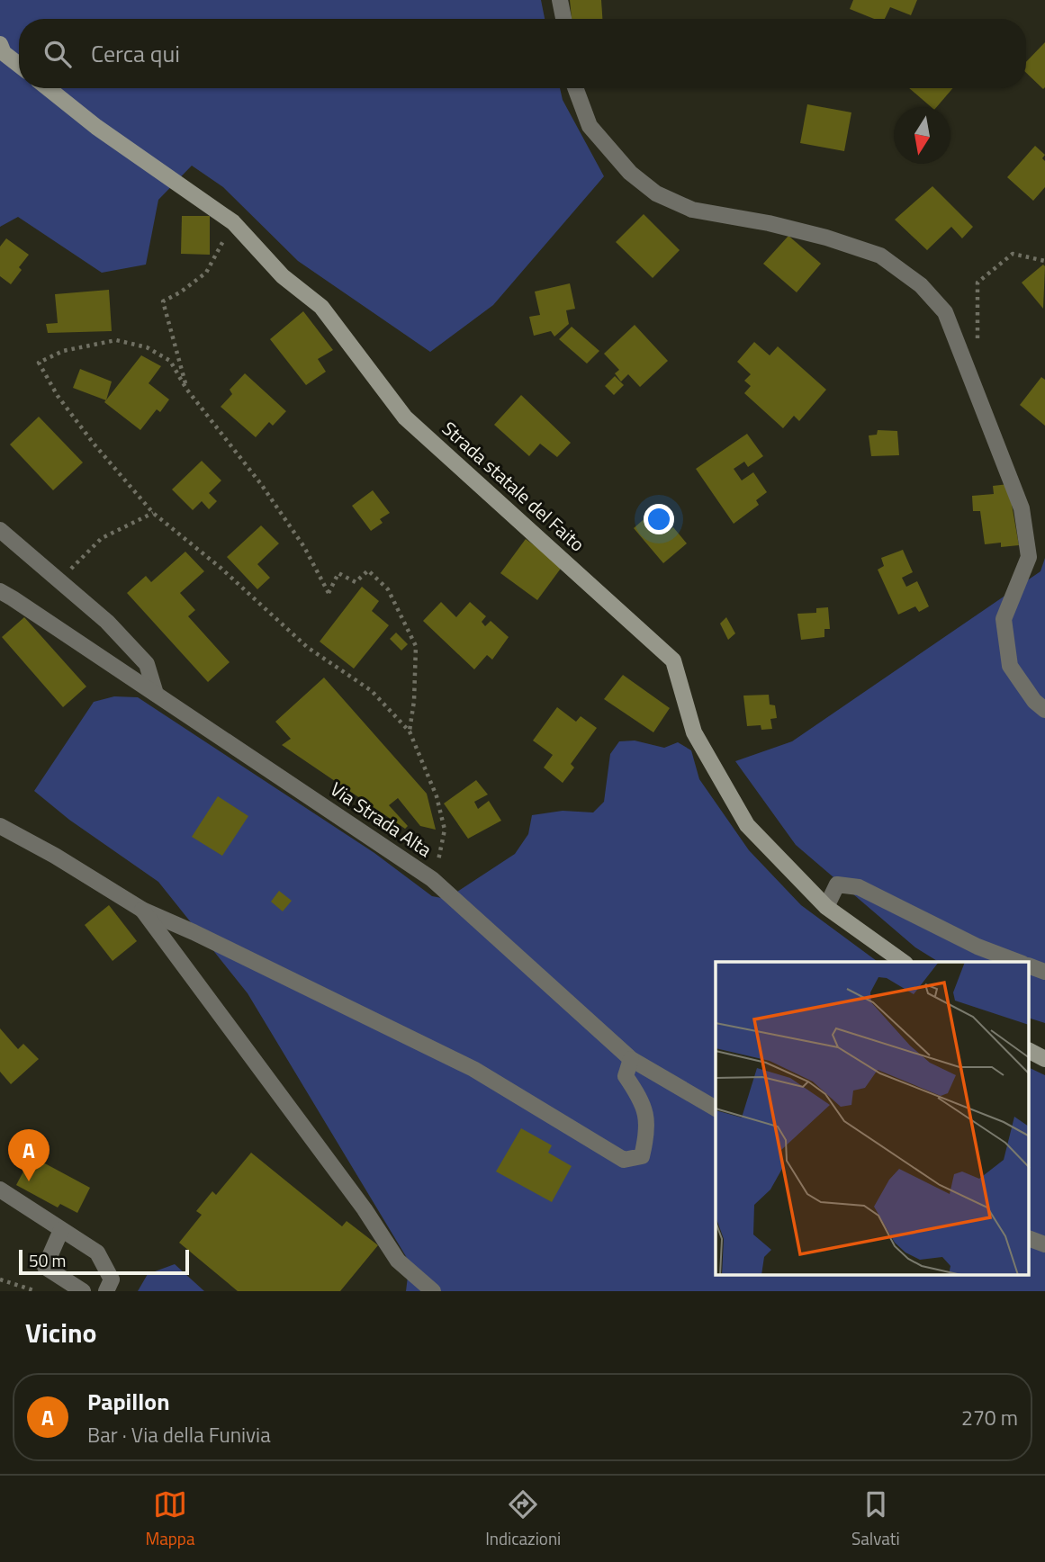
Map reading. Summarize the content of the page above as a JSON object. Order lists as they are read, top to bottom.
{
  "streets": {
    "street": ["Strada statale del Faito", "Via Strada Alta"]
  },
  "scale_bar": "50 m",
  "north": "bottom",
  "page": {
    "search": "Cerca qui",
    "pins": "A",
    "scale": "50 m",
    "heading": "Vicino",
    "list": [
      {
        "mark": "A",
        "name": "Papillon",
        "note": "Bar · Via della Funivia",
        "value": "270 m"
      }
    ],
    "nav": ["Mappa", "Indicazioni", "Salvati"]
  }
}
